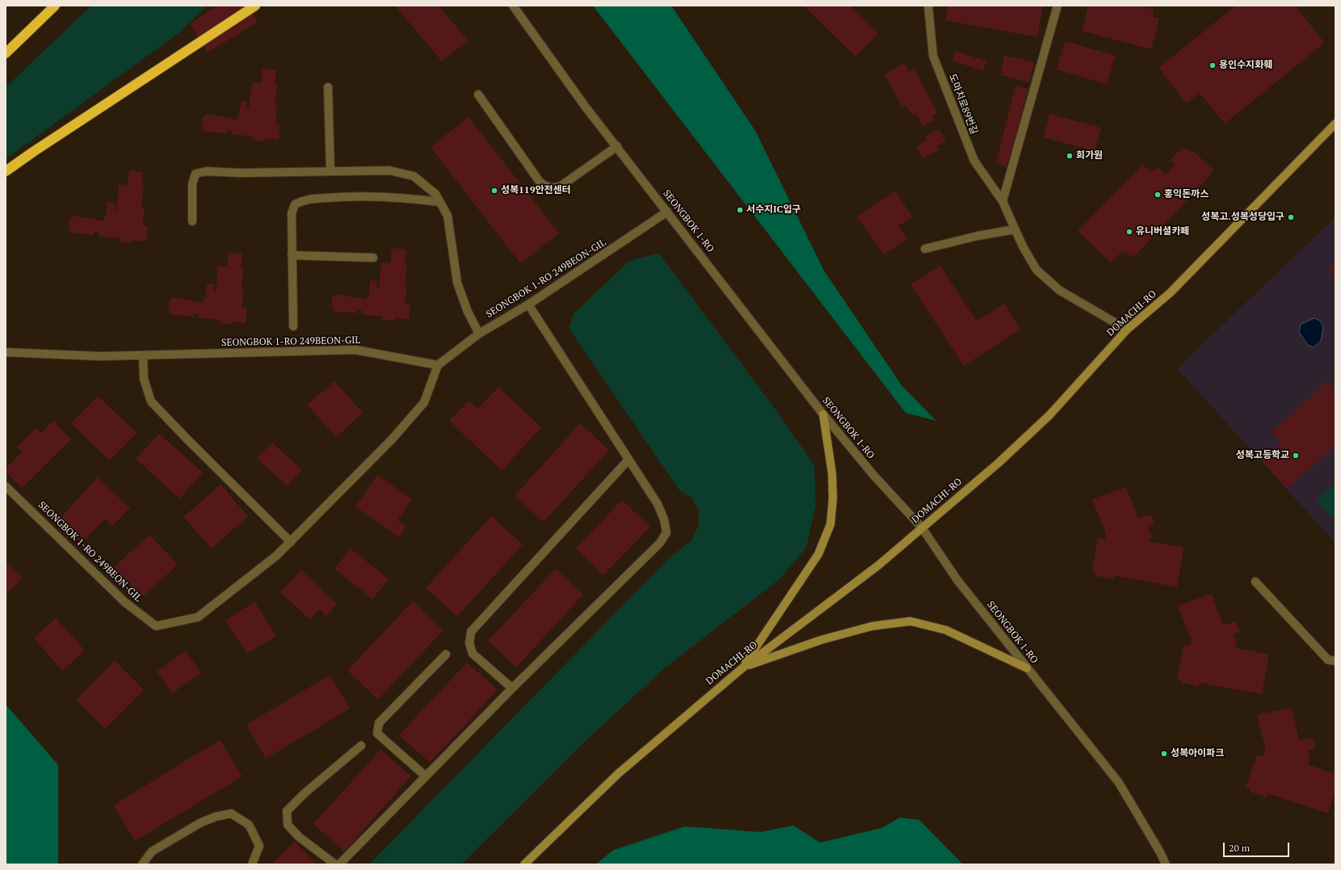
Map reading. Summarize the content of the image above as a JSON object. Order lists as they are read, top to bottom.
{
  "streets": {
    "main road": ["DOMACHI-RO"],
    "street": ["도마치로89번길", "SEONGBOK 1-RO", "SEONGBOK 1-RO 249BEON-GIL"]
  },
  "crossings": [
    ["도마치로89번길", "DOMACHI-RO"],
    ["SEONGBOK 1-RO", "SEONGBOK 1-RO 249BEON-GIL"],
    ["SEONGBOK 1-RO", "DOMACHI-RO"]
  ],
  "places": [
    "용인수지화훼",
    "희가원",
    "성복119안전센터",
    "홍익돈까스",
    "서수지IC입구",
    "성복고.성복성당입구",
    "유니버셜카페",
    "성복고등학교",
    "성복아이파크"
  ],
  "scale_bar": "20 m"
}
